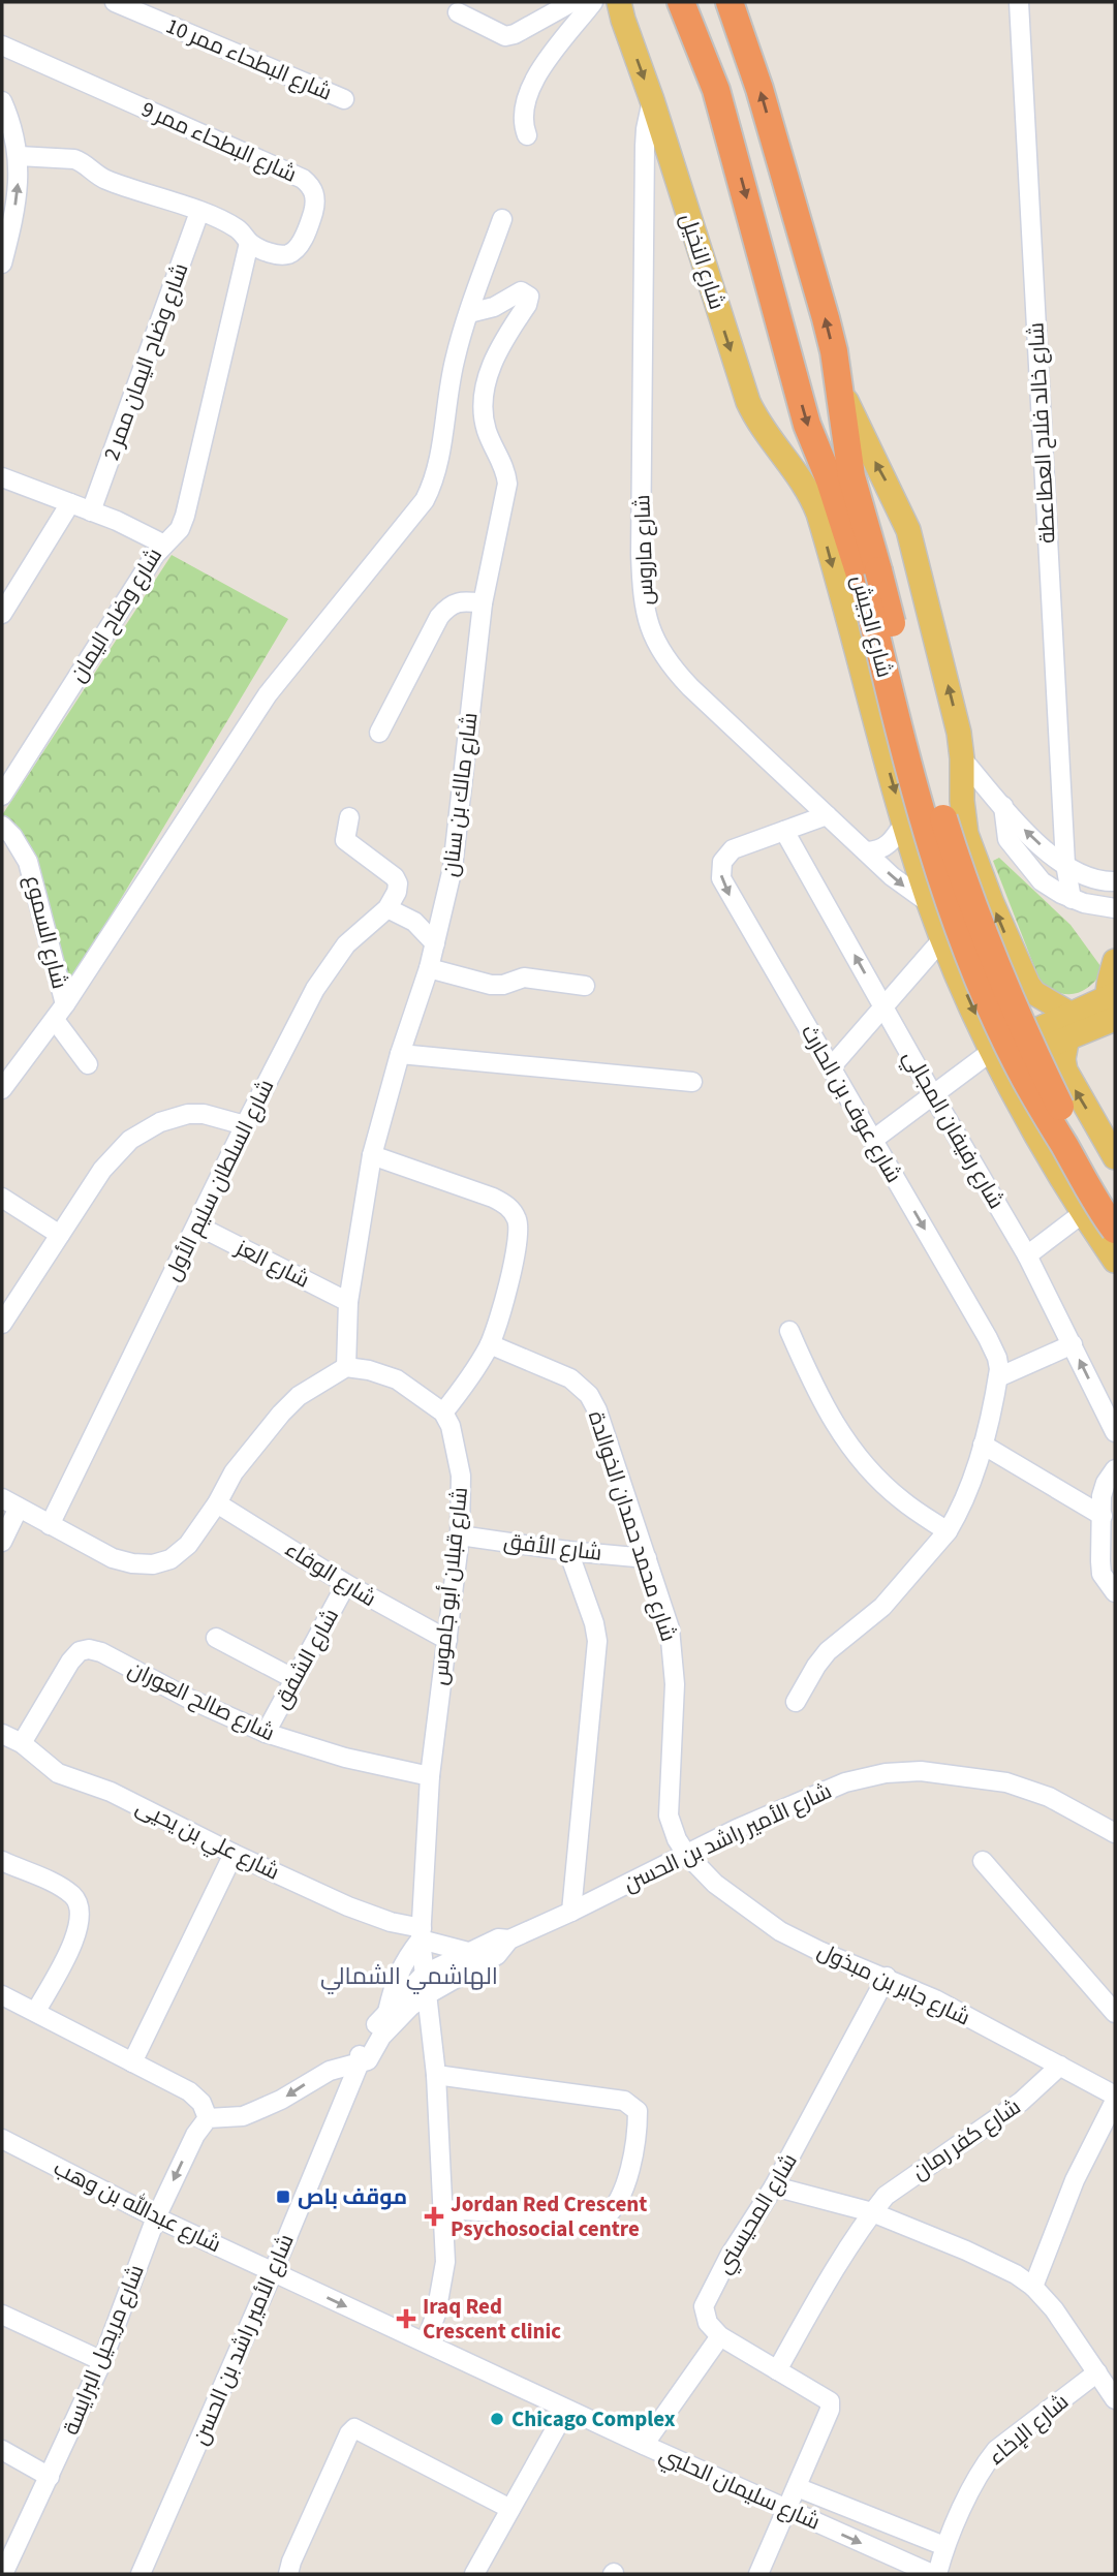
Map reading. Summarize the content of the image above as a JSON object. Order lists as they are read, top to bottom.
{
  "streets": {
    "highway": ["شارع الجيش"],
    "main road": ["شارع النخيل"],
    "street": [
      "شارع البطحاء ممر 10",
      "شارع البطحاء ممر 9",
      "شارع وضاح اليمان ممر 2",
      "شارع خالد فلاح العطاعطة",
      "شارع ماروس",
      "شارع وضاح اليمان",
      "شارع مالك بن سنان",
      "شارع السموع",
      "شارع عوف بن الحارث",
      "شارع رفيفان المجالي",
      "شارع السلطان سليم الأول",
      "شارع العز",
      "شارع محمد حمدان الخوالدة",
      "شارع الأفق",
      "شارع الوفاء",
      "شارع قبلان أبو جاموس",
      "شارع الشفق",
      "شارع صالح العوران",
      "شارع الأمير راشد بن الحسن",
      "شارع علي بن يحيى",
      "شارع جابر بن مبذول",
      "شارع كفر رمان",
      "شارع عبدالله بن وهب",
      "شارع المحيسني",
      "شارع مريحيل البرايسة",
      "شارع الإخاء",
      "شارع سليمان الحلبي"
    ]
  },
  "crossings": [
    ["شارع البطحاء ممر 9", "شارع وضاح اليمان ممر 2"],
    ["شارع النخيل", "شارع ماروس"],
    ["شارع النخيل", "شارع الجيش"],
    ["شارع وضاح اليمان ممر 2", "شارع وضاح اليمان"],
    ["شارع ماروس", "شارع عوف بن الحارث"],
    ["شارع مالك بن سنان", "شارع العز"],
    ["شارع عوف بن الحارث", "شارع رفيفان المجالي"],
    ["شارع السلطان سليم الأول", "شارع العز"],
    ["شارع محمد حمدان الخوالدة", "شارع الأفق"],
    ["شارع محمد حمدان الخوالدة", "شارع الأمير راشد بن الحسن"],
    ["شارع محمد حمدان الخوالدة", "شارع جابر بن مبذول"],
    ["شارع الأفق", "شارع قبلان أبو جاموس"],
    ["شارع الوفاء", "شارع قبلان أبو جاموس"],
    ["شارع الوفاء", "شارع الشفق"],
    ["شارع قبلان أبو جاموس", "شارع صالح العوران"],
    ["شارع قبلان أبو جاموس", "شارع الأمير راشد بن الحسن"],
    ["شارع قبلان أبو جاموس", "شارع علي بن يحيى"],
    ["شارع قبلان أبو جاموس", "شارع سليمان الحلبي"],
    ["شارع الشفق", "شارع صالح العوران"],
    ["شارع صالح العوران", "شارع علي بن يحيى"],
    ["شارع الأمير راشد بن الحسن", "شارع علي بن يحيى"],
    ["شارع الأمير راشد بن الحسن", "شارع جابر بن مبذول"],
    ["شارع الأمير راشد بن الحسن", "شارع عبدالله بن وهب"],
    ["شارع الأمير راشد بن الحسن", "شارع سليمان الحلبي"],
    ["شارع جابر بن مبذول", "شارع كفر رمان"],
    ["شارع جابر بن مبذول", "شارع المحيسني"],
    ["شارع عبدالله بن وهب", "شارع مريحيل البرايسة"],
    ["شارع عبدالله بن وهب", "شارع سليمان الحلبي"],
    ["شارع الإخاء", "شارع سليمان الحلبي"]
  ],
  "one_way": ["شارع النخيل", "شارع عوف بن الحارث", "شارع رفيفان المجالي"],
  "districts": ["الهاشمي الشمالي"],
  "places": {
    "transit": ["موقف باص"],
    "health": ["Jordan Red Crescent Psychosocial centre", "Iraq Red Crescent clinic"],
    "other": ["Chicago Complex"]
  }
}
